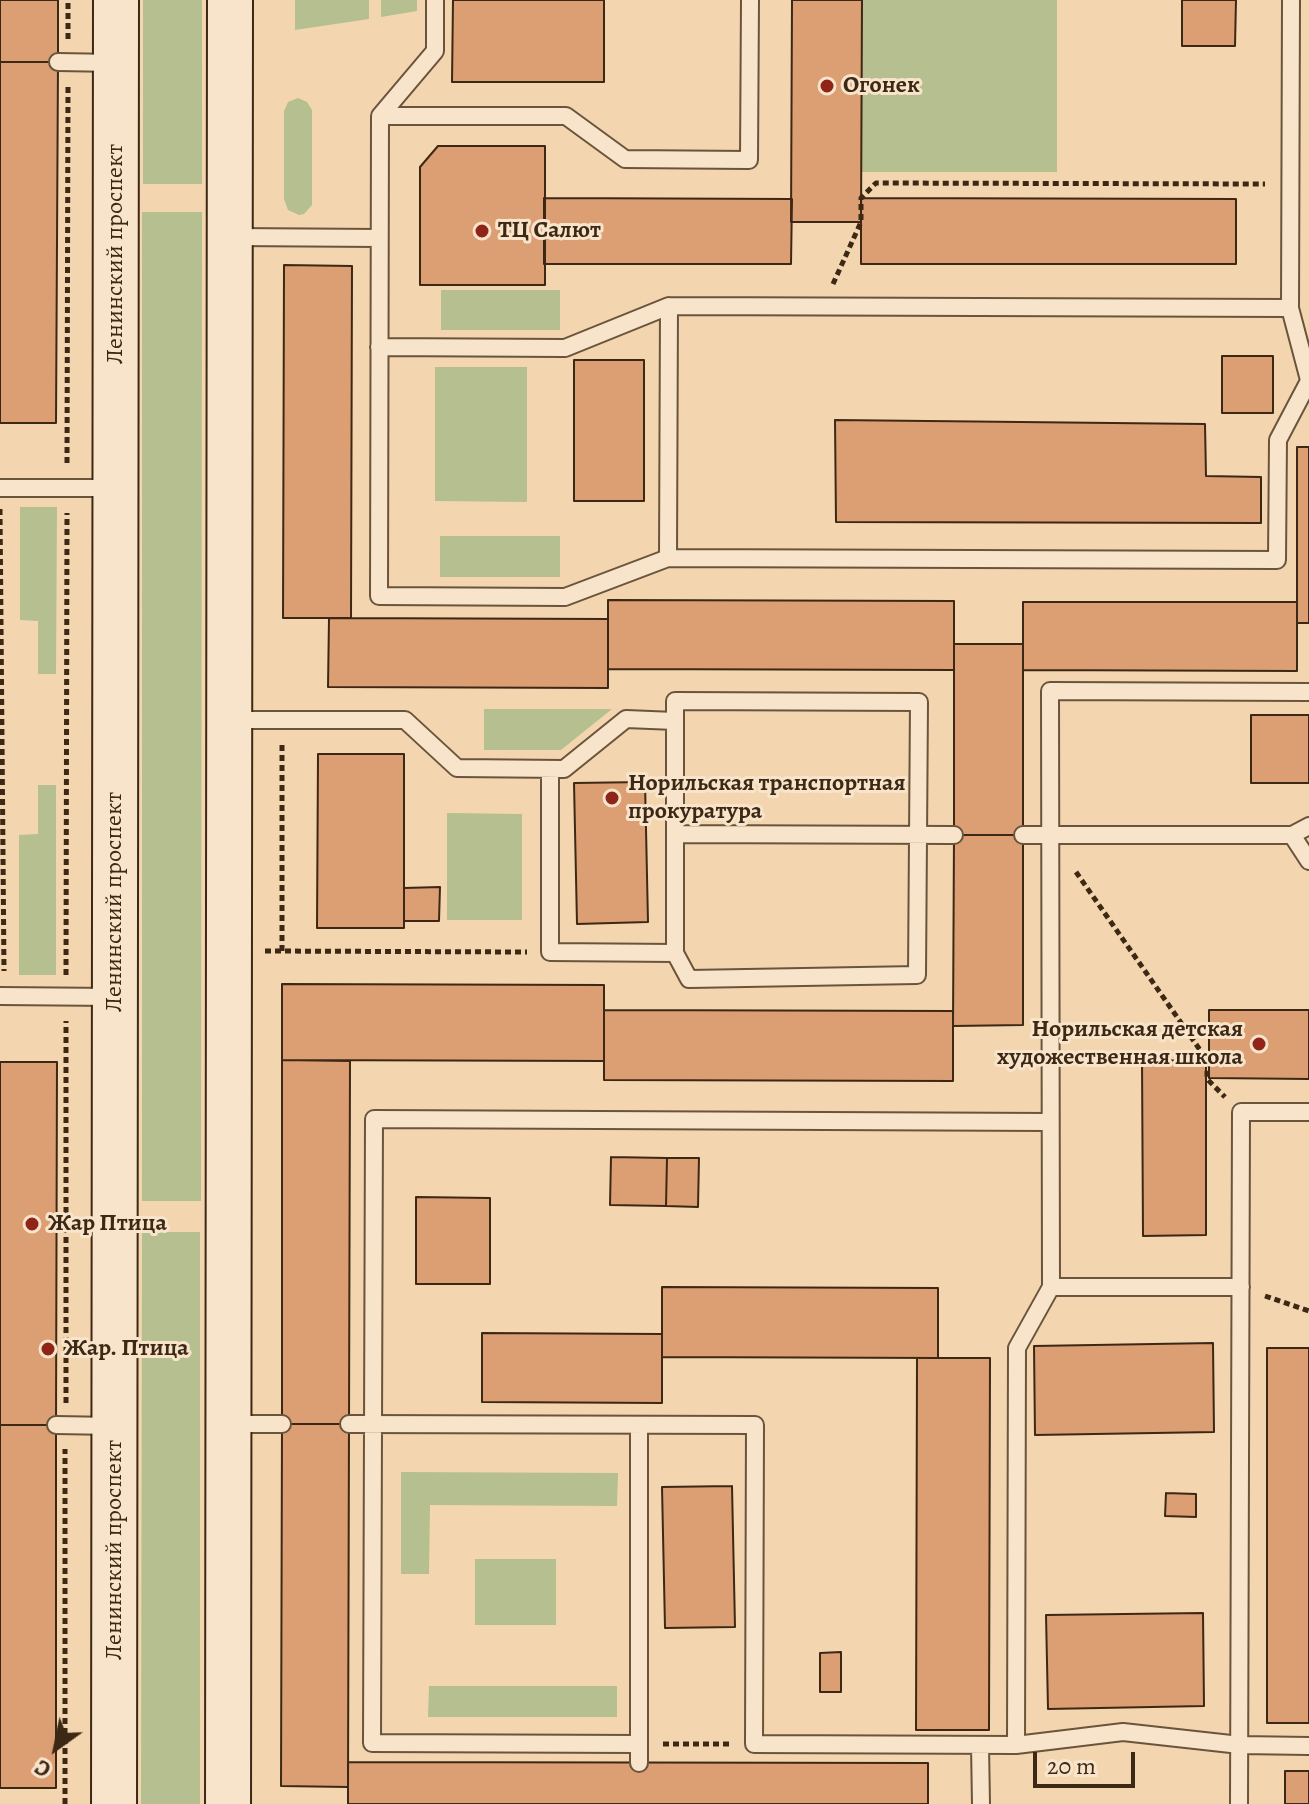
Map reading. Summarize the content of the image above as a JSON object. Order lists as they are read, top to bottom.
{
  "streets": {
    "main road": ["Ленинский проспект"]
  },
  "places": [
    "Огонек",
    "ТЦ Салют",
    "Норильская транспортная прокуратура",
    "Норильская детская художественная школа",
    "Жар Птица",
    "Жар. Птица"
  ],
  "scale_bar": "20 m",
  "north": "bottom left"
}
